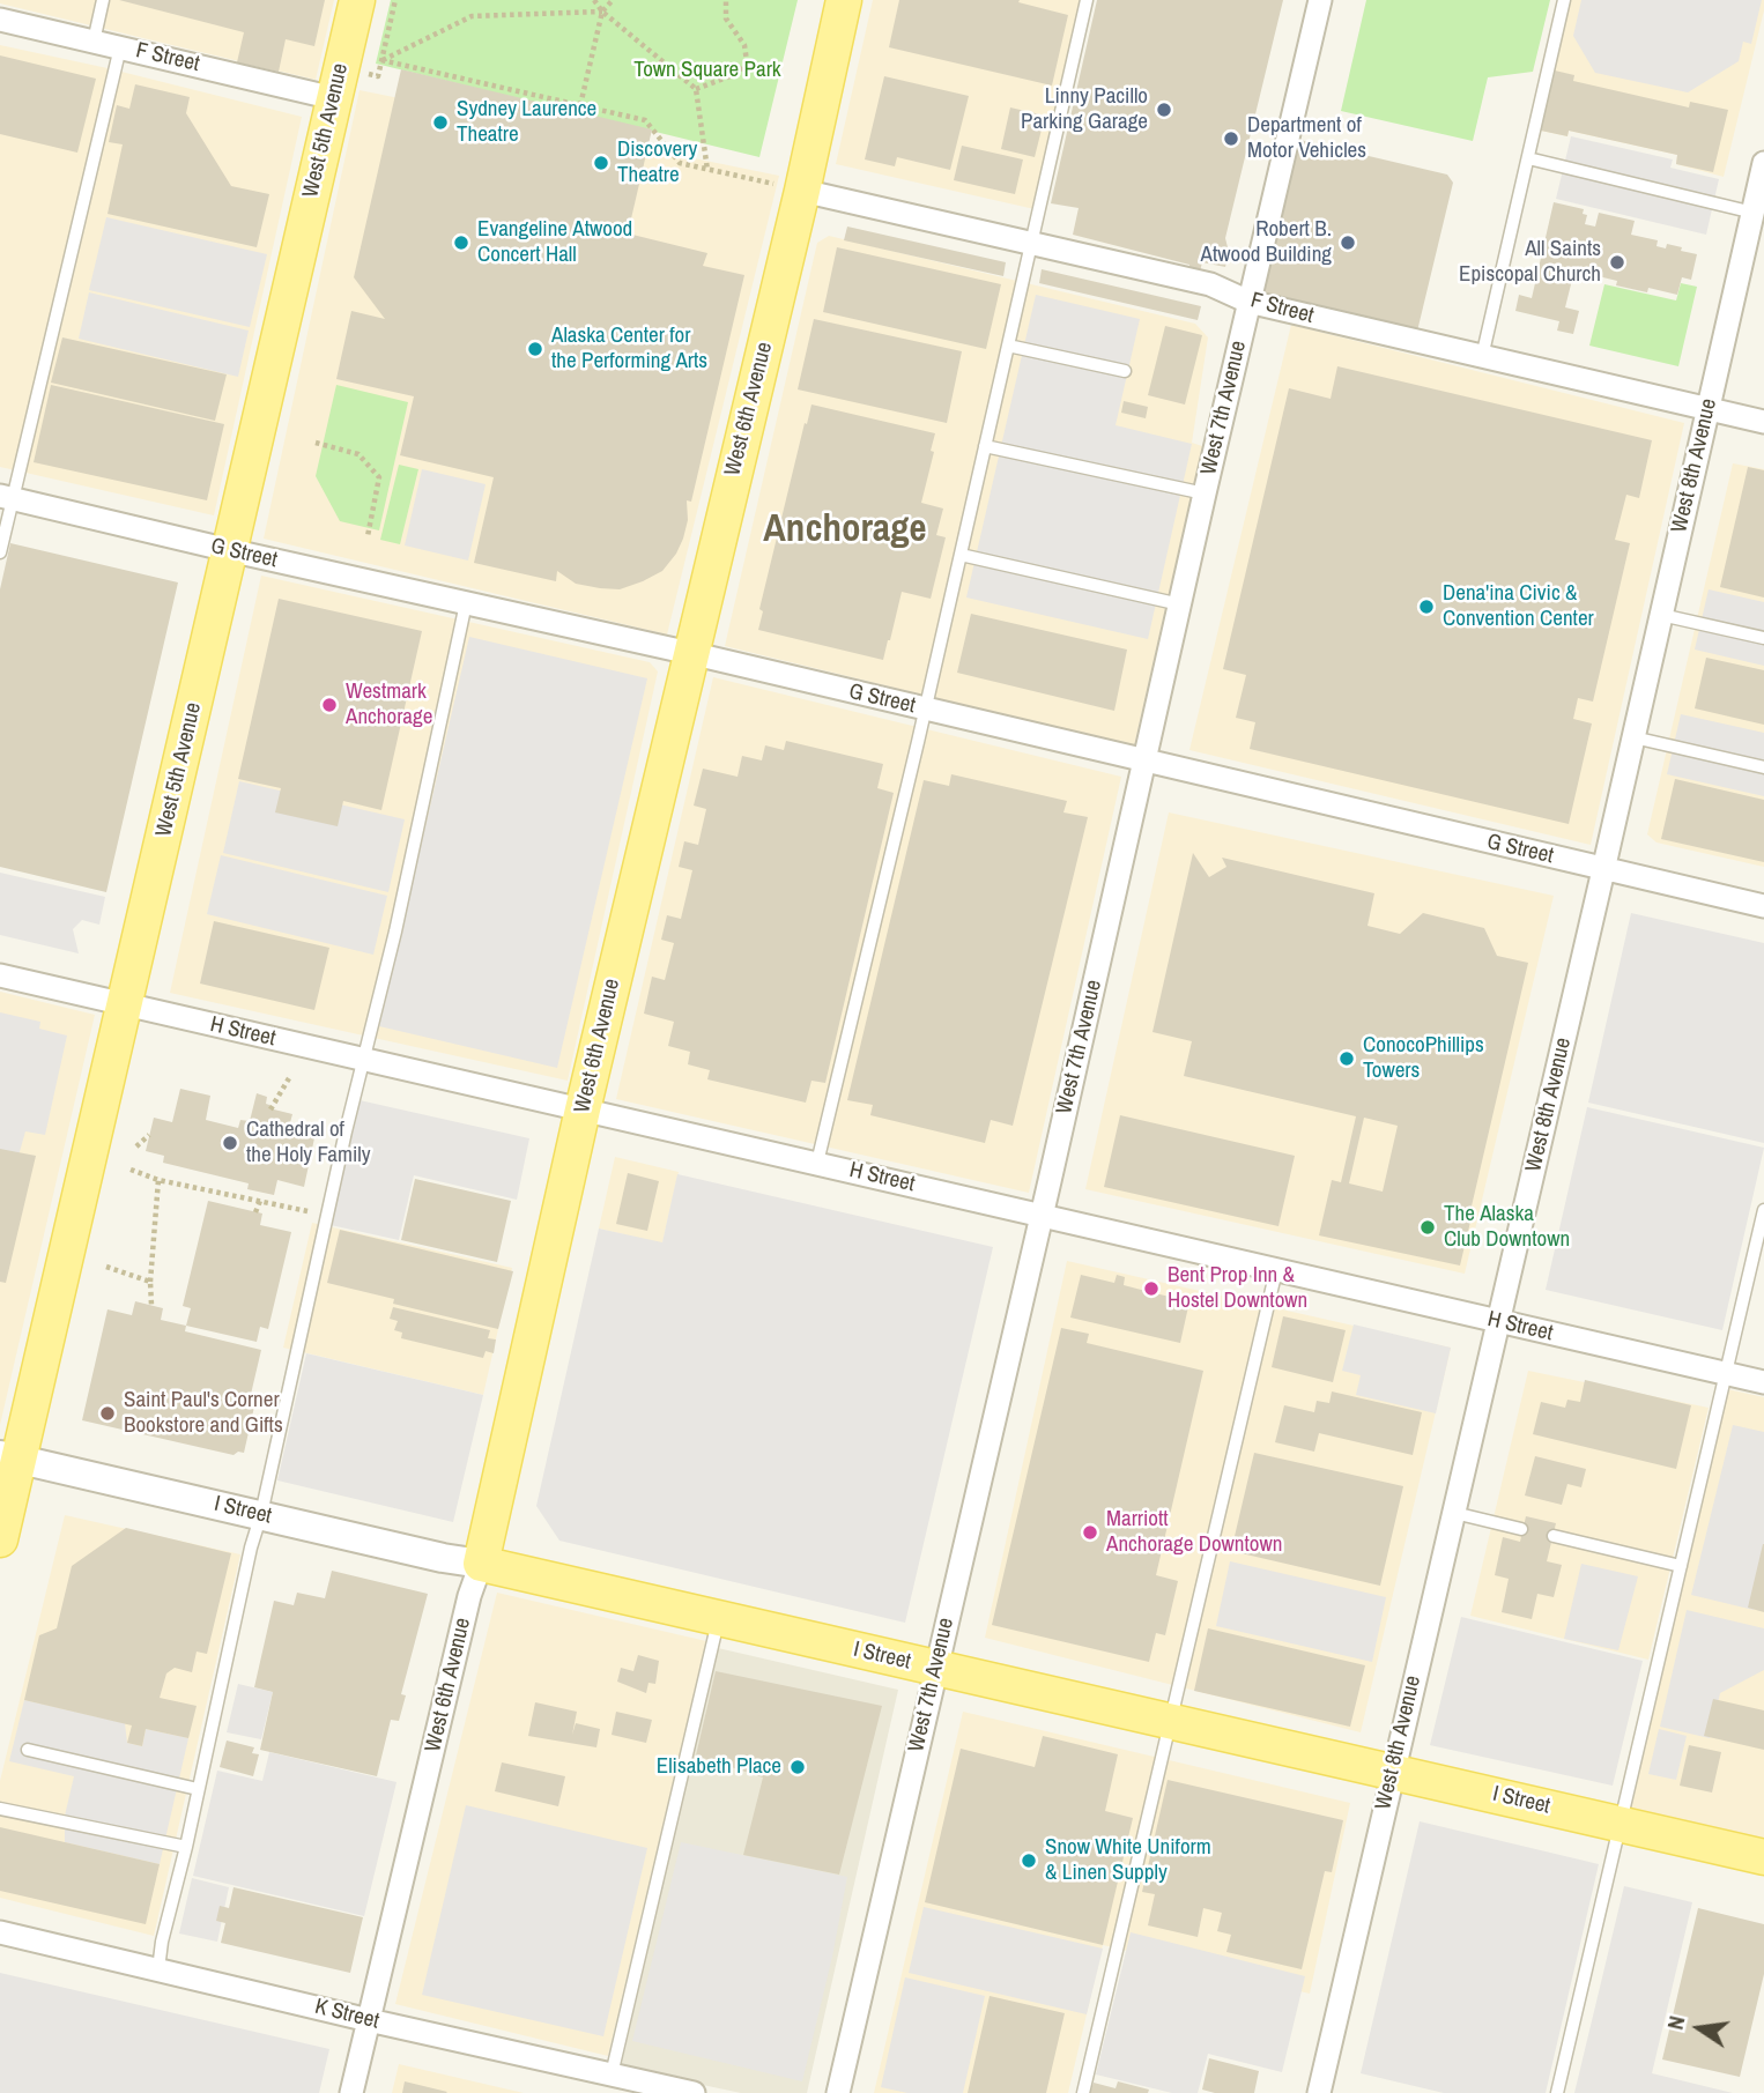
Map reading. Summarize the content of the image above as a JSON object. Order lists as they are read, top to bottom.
{
  "streets": {
    "main road": ["West 5th Avenue", "West 6th Avenue", "I Street"],
    "street": [
      "F Street",
      "West 7th Avenue",
      "West 8th Avenue",
      "G Street",
      "H Street",
      "K Street"
    ]
  },
  "crossings": [
    ["F Street", "West 5th Avenue"],
    ["F Street", "West 7th Avenue"],
    ["F Street", "West 6th Avenue"],
    ["F Street", "West 8th Avenue"],
    ["West 5th Avenue", "G Street"],
    ["West 5th Avenue", "H Street"],
    ["West 5th Avenue", "I Street"],
    ["West 7th Avenue", "G Street"],
    ["West 7th Avenue", "H Street"],
    ["West 7th Avenue", "I Street"],
    ["West 6th Avenue", "G Street"],
    ["West 6th Avenue", "H Street"],
    ["West 6th Avenue", "I Street"],
    ["West 6th Avenue", "K Street"],
    ["West 8th Avenue", "G Street"],
    ["West 8th Avenue", "H Street"],
    ["West 8th Avenue", "I Street"]
  ],
  "districts": ["Anchorage"],
  "parks": ["Town Square Park"],
  "places": [
    "Linny Pacillo Parking Garage",
    "Sydney Laurence Theatre",
    "Department of Motor Vehicles",
    "Discovery Theatre",
    "Evangeline Atwood Concert Hall",
    "Robert B. Atwood Building",
    "All Saints Episcopal Church",
    "Alaska Center for the Performing Arts",
    "Dena'ina Civic & Convention Center",
    "Westmark Anchorage",
    "ConocoPhillips Towers",
    "Cathedral of the Holy Family",
    "The Alaska Club Downtown",
    "Bent Prop Inn & Hostel Downtown",
    "Saint Paul's Corner Bookstore and Gifts",
    "Marriott Anchorage Downtown",
    "Elisabeth Place",
    "Snow White Uniform & Linen Supply"
  ],
  "north": "left"
}
